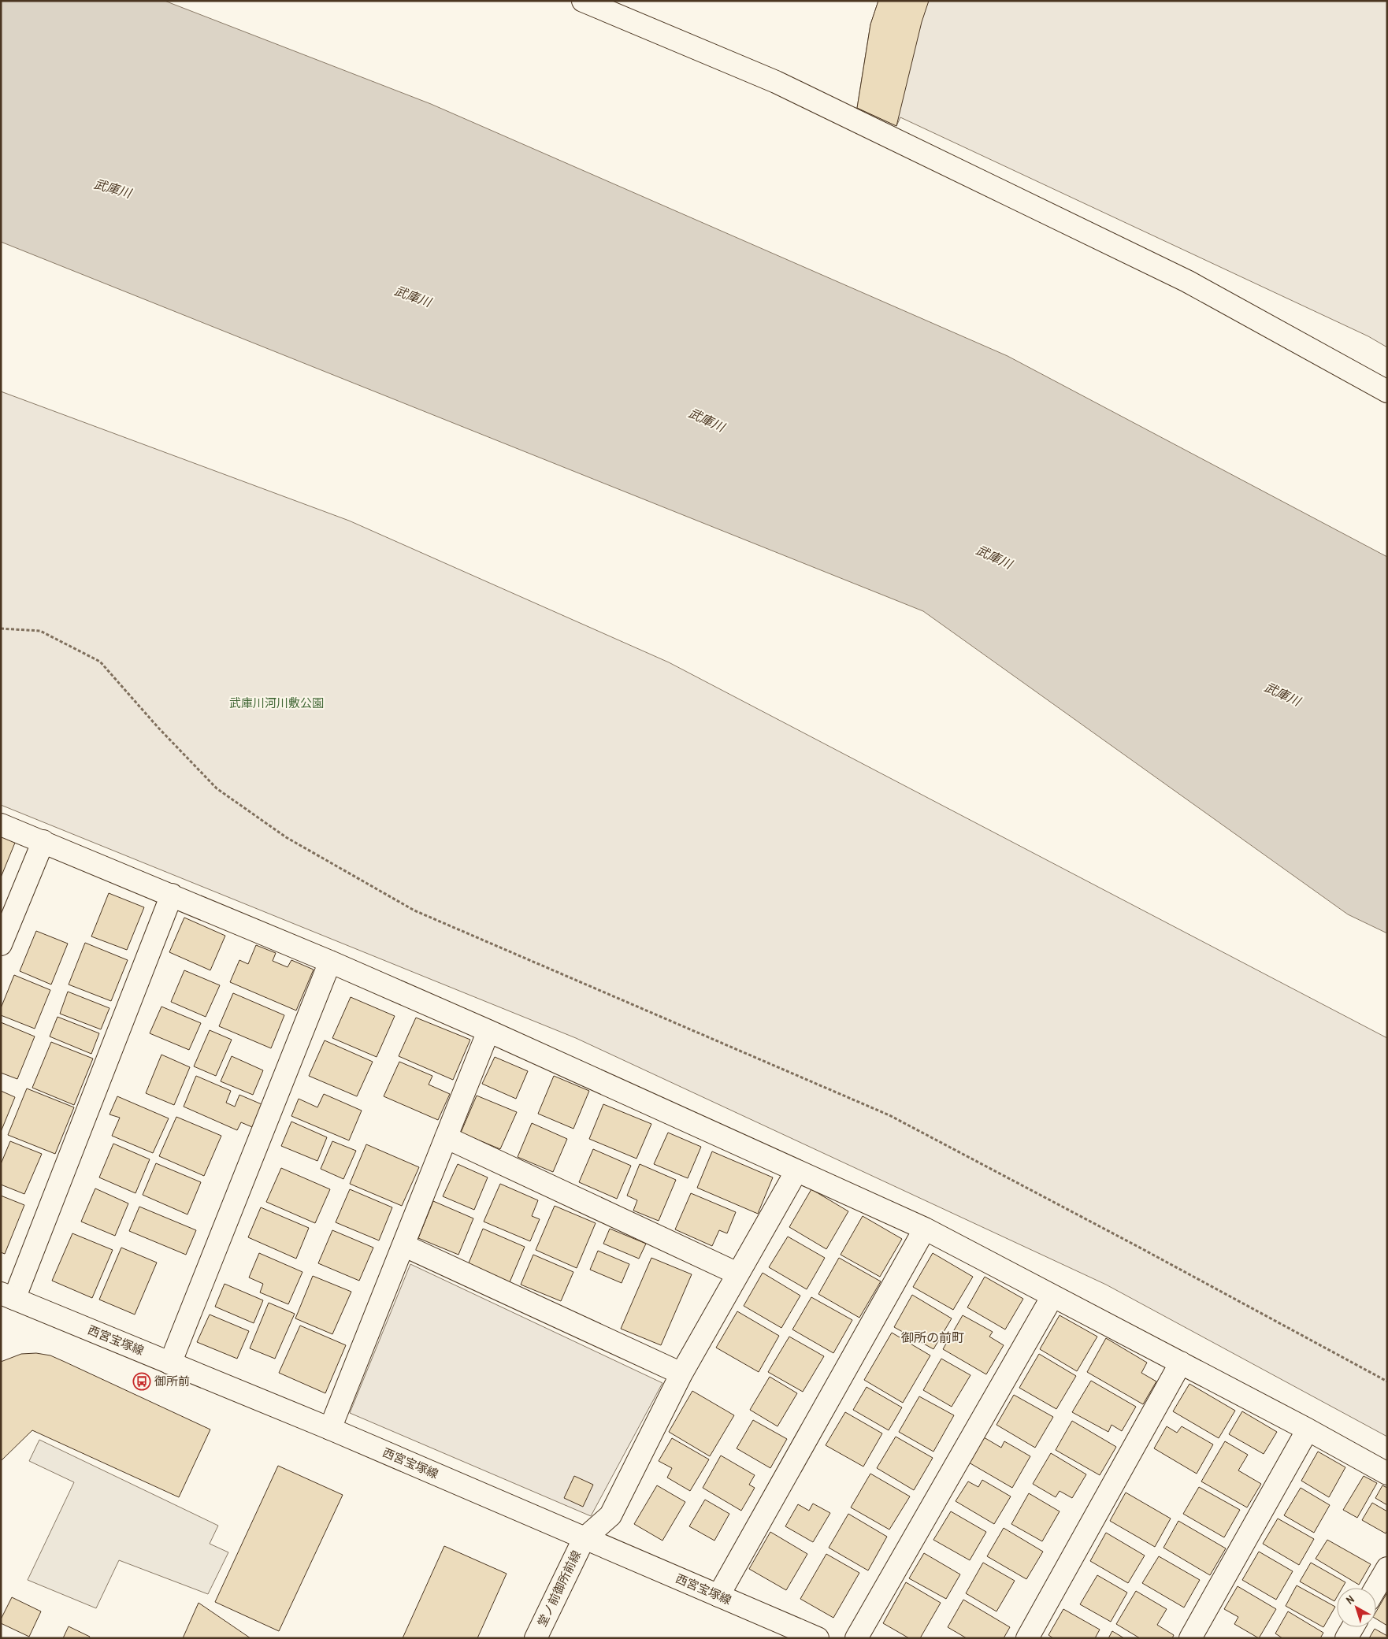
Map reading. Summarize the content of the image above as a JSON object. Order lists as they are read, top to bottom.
{
  "streets": {
    "street": ["西宮宝塚線", "堂ノ前御所前線"]
  },
  "crossings": [
    ["西宮宝塚線", "堂ノ前御所前線"]
  ],
  "districts": ["御所の前町"],
  "water": ["武庫川"],
  "parks": ["武庫川河川敷公園"],
  "places": {
    "bus stop": ["御所前"]
  },
  "north": "top left"
}
